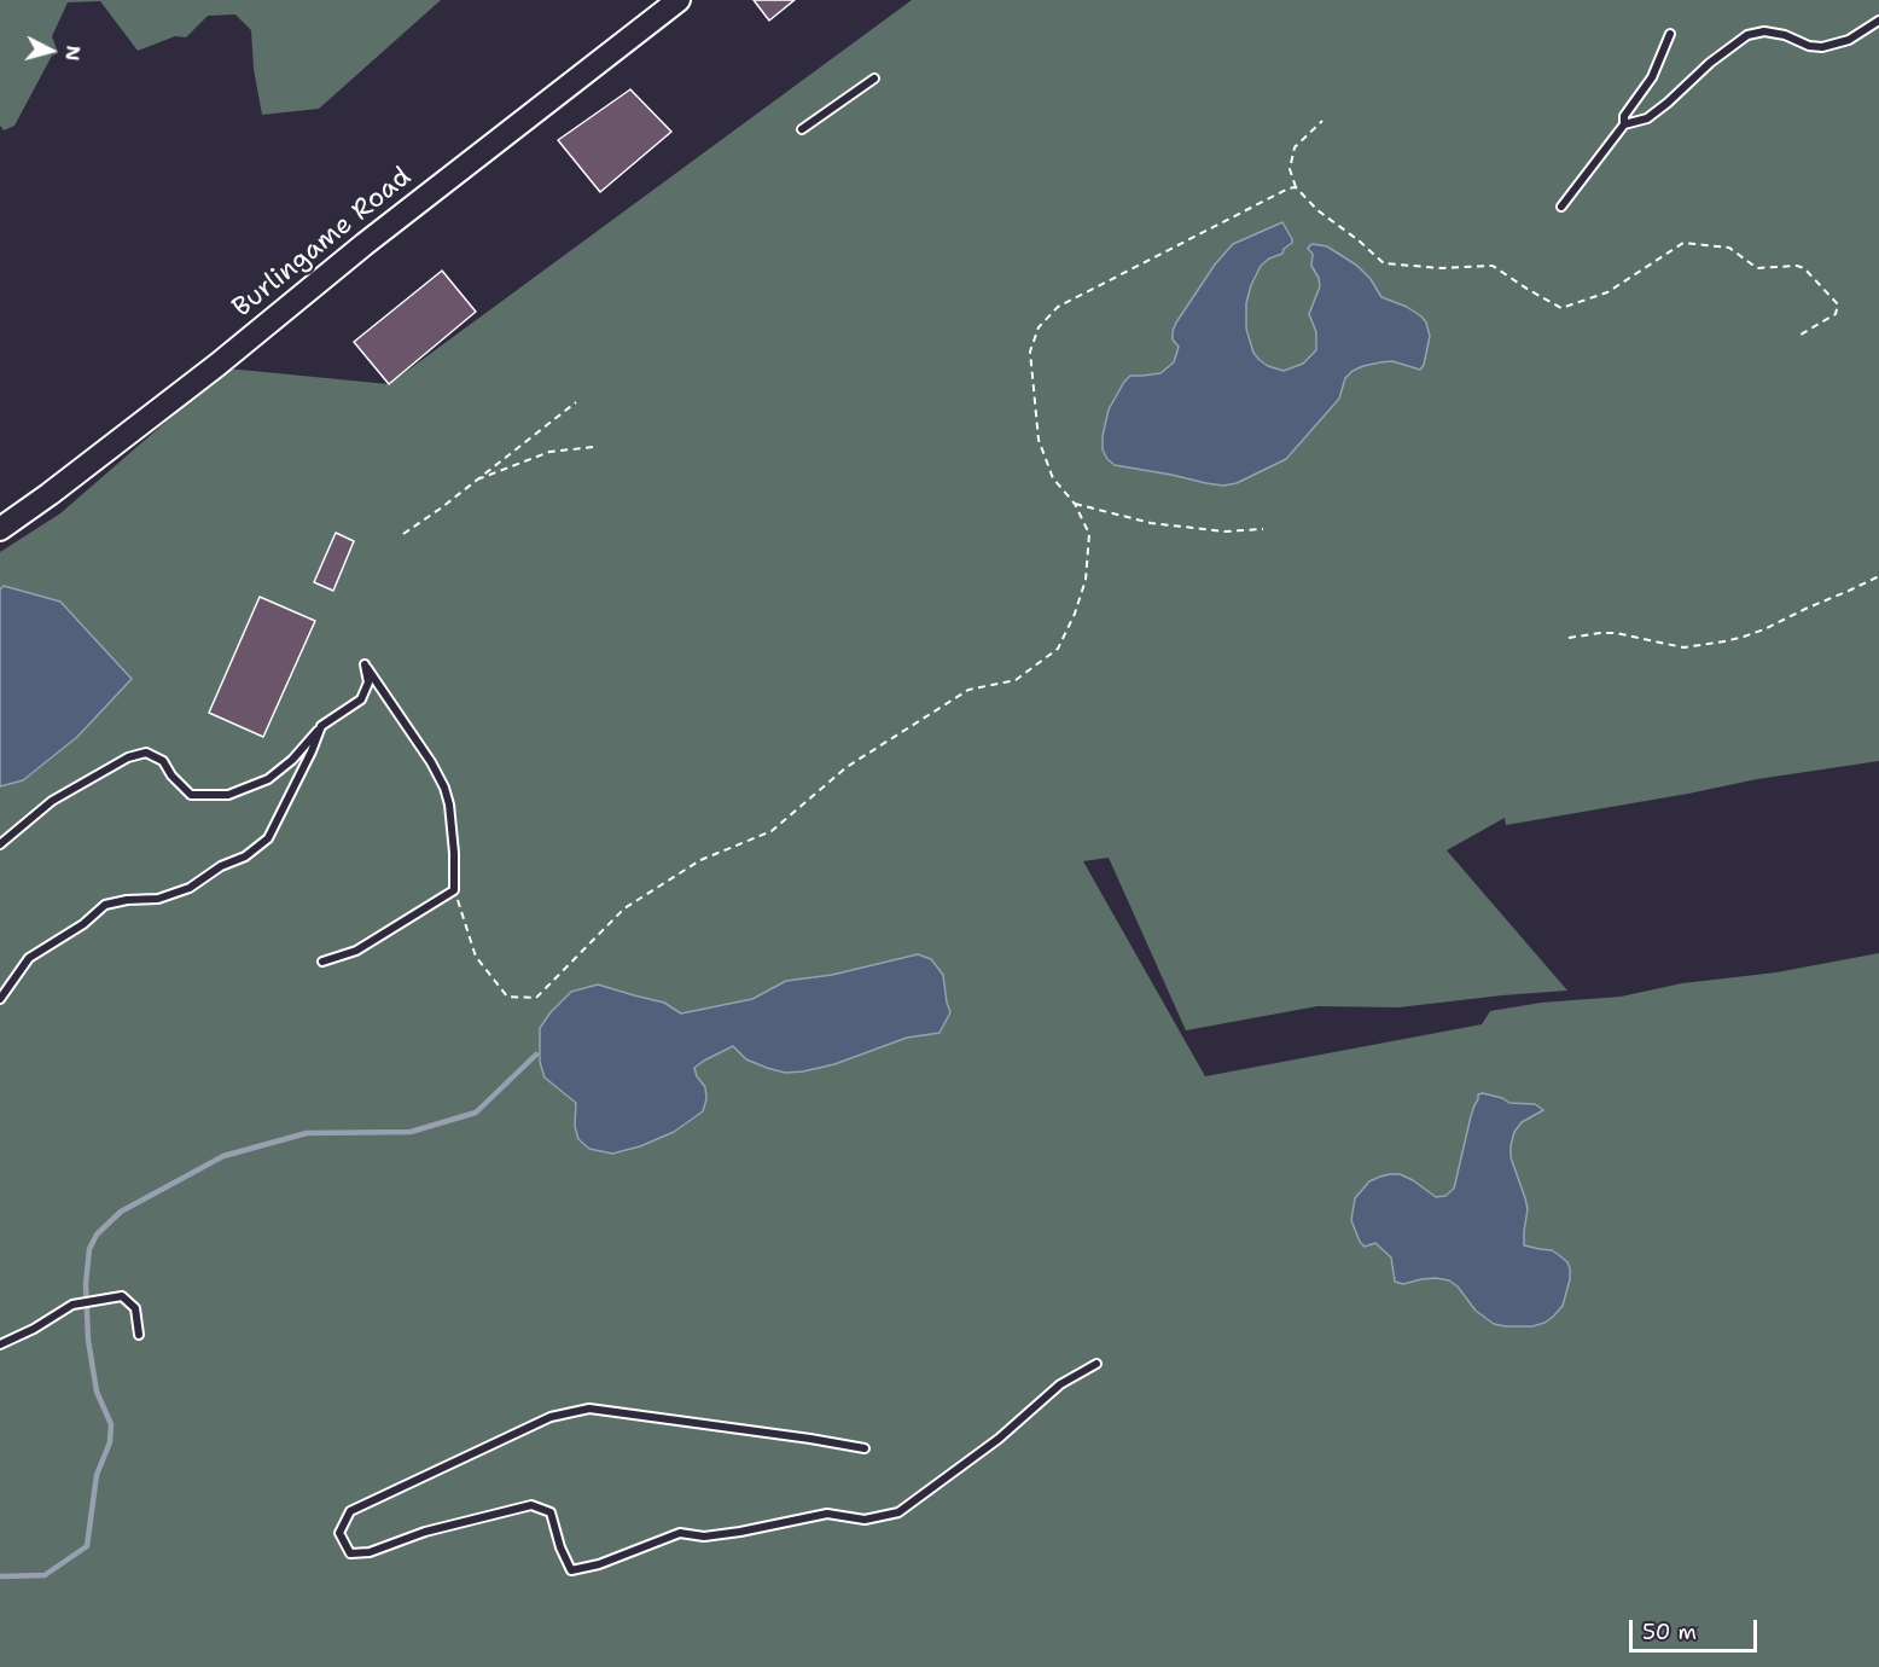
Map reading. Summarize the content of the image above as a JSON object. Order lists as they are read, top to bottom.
{
  "streets": {
    "street": ["Burlingame Road"]
  },
  "scale_bar": "50 m",
  "north": "right"
}
